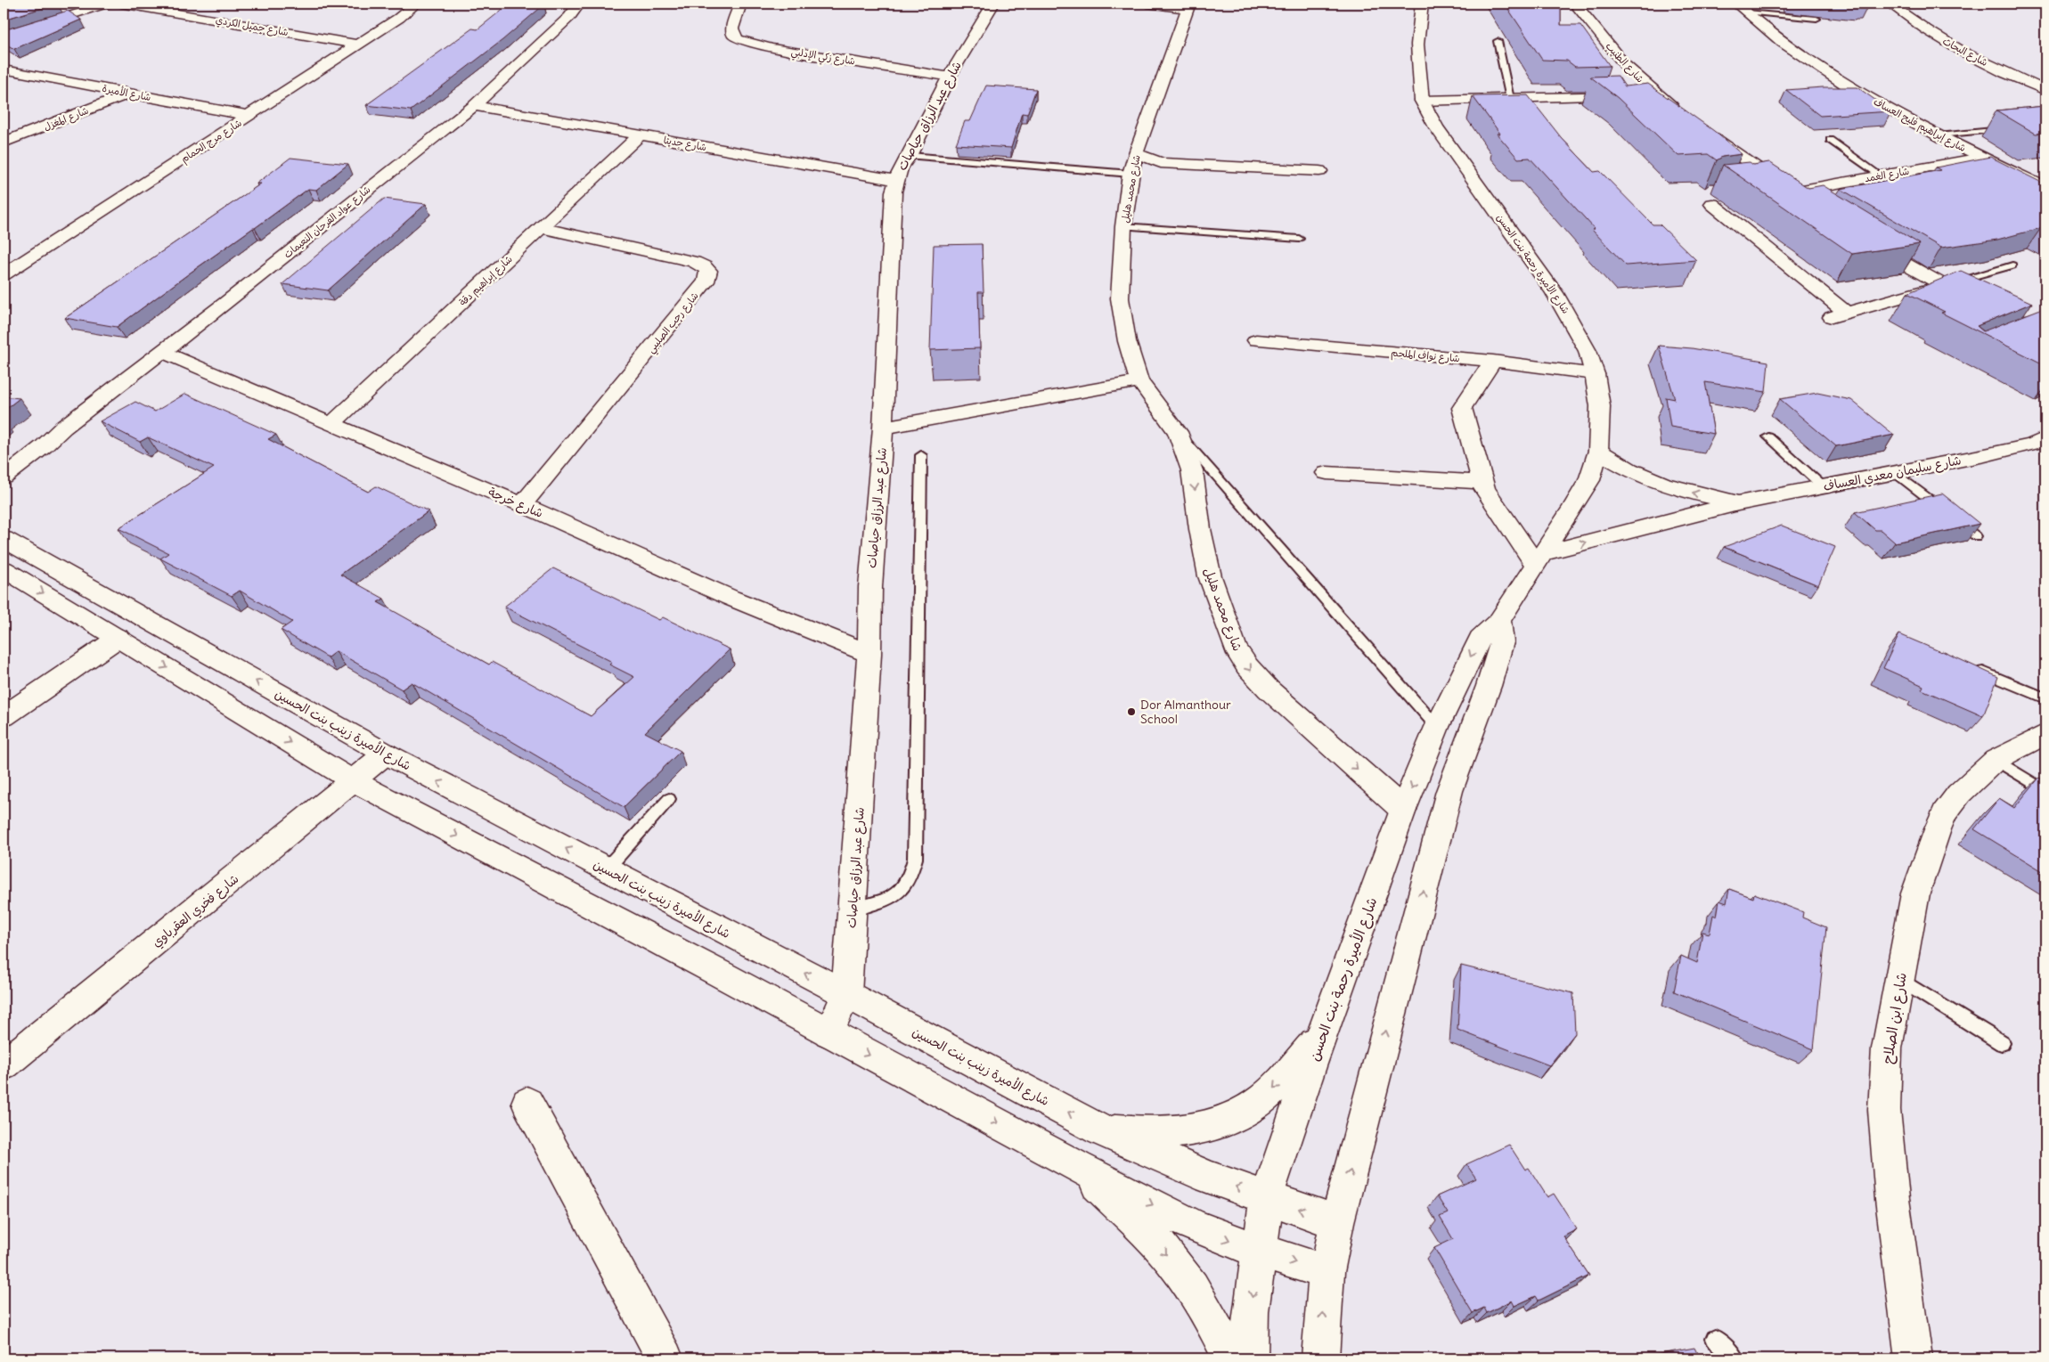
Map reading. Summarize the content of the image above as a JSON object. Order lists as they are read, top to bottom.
{
  "streets": {
    "street": [
      "شارع جميل الكردي",
      "شارع البحاث",
      "شارع زكي الإدلبي",
      "شارع الطنيب",
      "شارع الأميرة",
      "شارع عبد الرزاق حياصات",
      "شارع المغزل",
      "شارع إبراهيم فليح العساف",
      "شارع مرج الحمام",
      "شارع جديتا",
      "شارع الغمد",
      "شارع محمد هليل",
      "شارع عواد الفرحان النعيمات",
      "شارع الأميرة رحمة بنت الحسن",
      "شارع إبراهيم دقة",
      "شارع رجب الصليبي",
      "شارع نواف الملحم",
      "شارع سليمان معدي العساف",
      "شارع خرجة",
      "شارع الأميرة زينب بنت الحسين",
      "شارع فخري العقرباوي",
      "شارع ابن الصلاح"
    ]
  },
  "crossings": [
    ["شارع جميل الكردي", "شارع مرج الحمام"],
    ["شارع زكي الإدلبي", "شارع عبد الرزاق حياصات"],
    ["شارع الأميرة", "شارع المغزل"],
    ["شارع الأميرة", "شارع مرج الحمام"],
    ["شارع عبد الرزاق حياصات", "شارع جديتا"],
    ["شارع عبد الرزاق حياصات", "شارع خرجة"],
    ["شارع عبد الرزاق حياصات", "شارع الأميرة زينب بنت الحسين"],
    ["شارع إبراهيم فليح العساف", "شارع الغمد"],
    ["شارع جديتا", "شارع عواد الفرحان النعيمات"],
    ["شارع جديتا", "شارع إبراهيم دقة"],
    ["شارع محمد هليل", "شارع الأميرة رحمة بنت الحسن"],
    ["شارع عواد الفرحان النعيمات", "شارع خرجة"],
    ["شارع الأميرة رحمة بنت الحسن", "شارع نواف الملحم"],
    ["شارع الأميرة رحمة بنت الحسن", "شارع سليمان معدي العساف"],
    ["شارع الأميرة رحمة بنت الحسن", "شارع الأميرة زينب بنت الحسين"],
    ["شارع إبراهيم دقة", "شارع رجب الصليبي"],
    ["شارع إبراهيم دقة", "شارع خرجة"],
    ["شارع رجب الصليبي", "شارع خرجة"],
    ["شارع الأميرة زينب بنت الحسين", "شارع فخري العقرباوي"]
  ],
  "one_way": ["شارع محمد هليل"],
  "places": ["Dor Almanthour School"]
}
